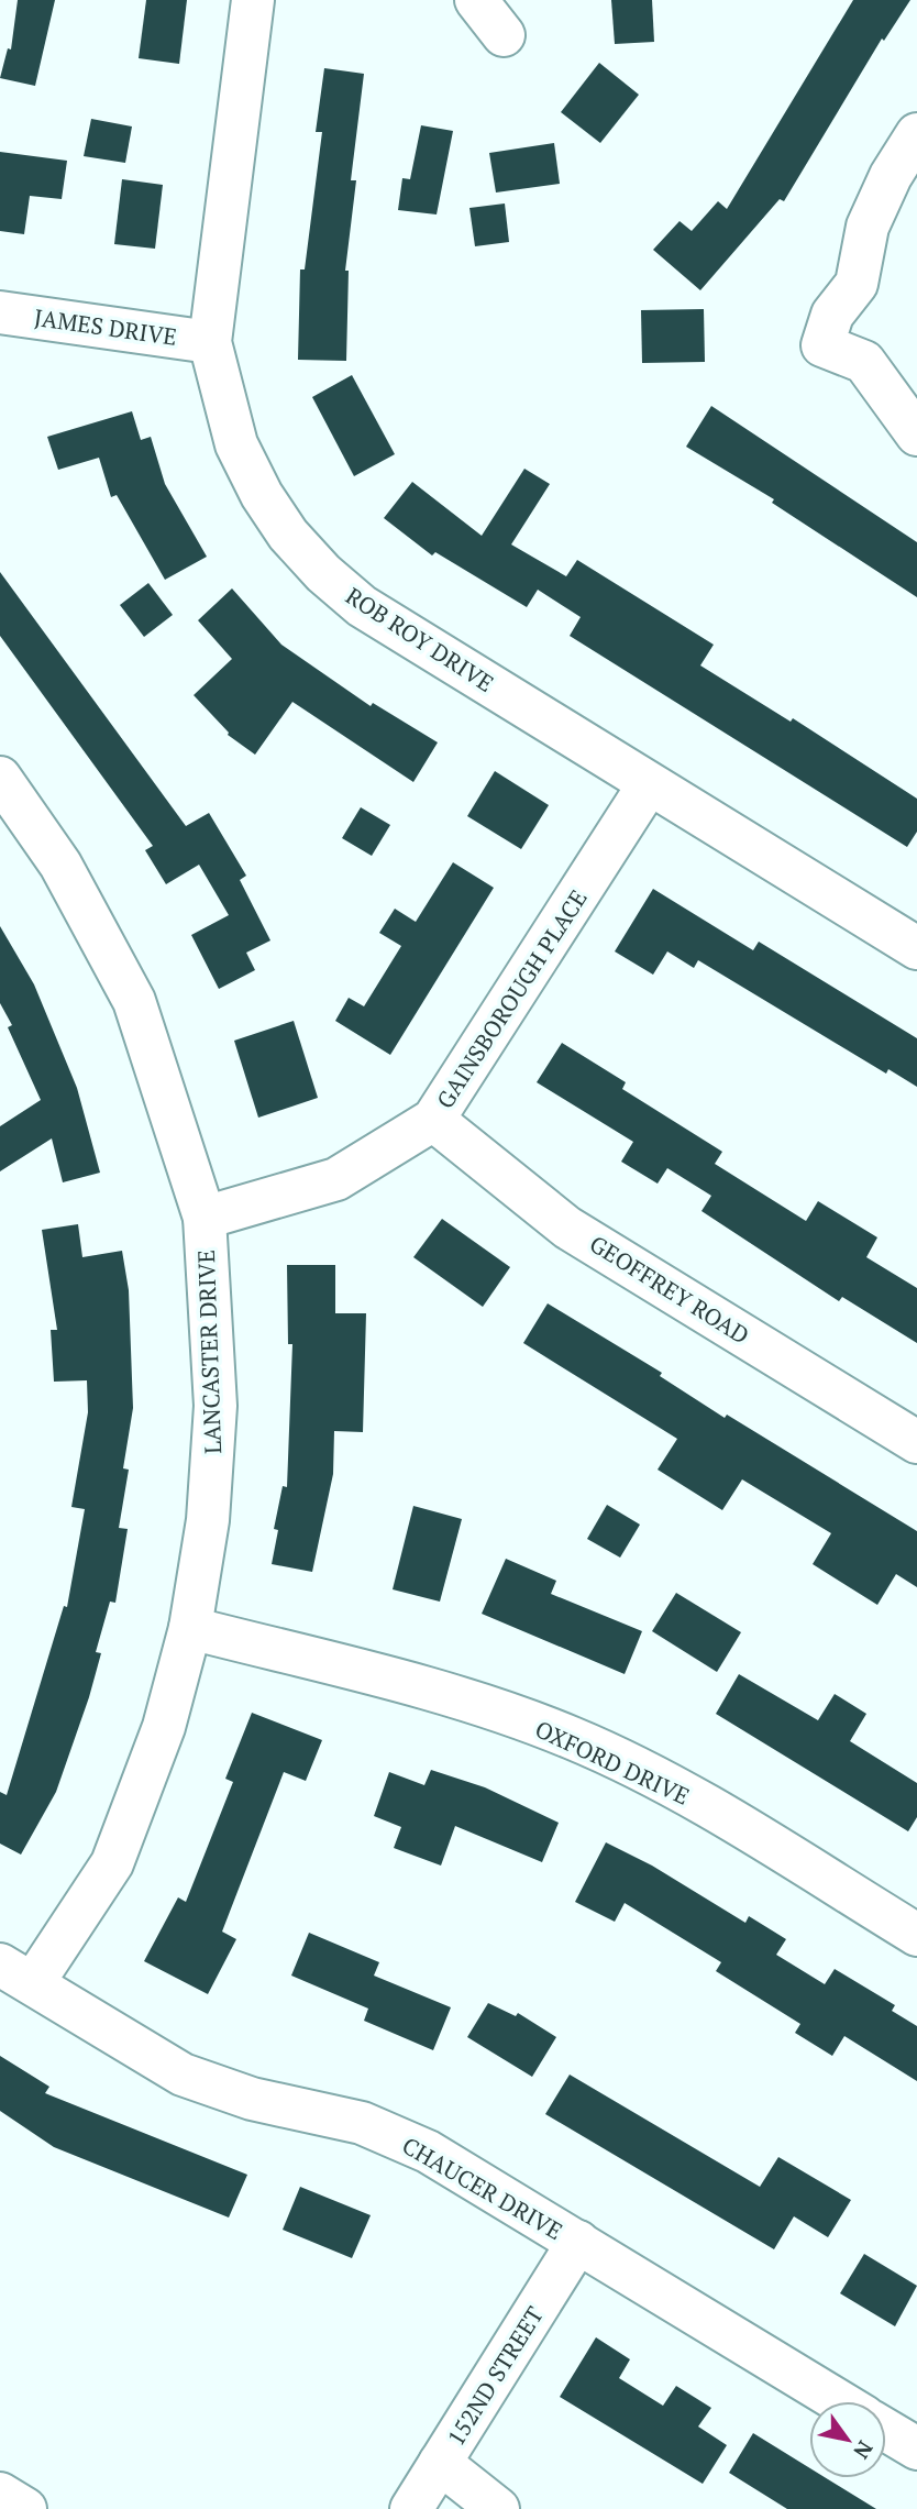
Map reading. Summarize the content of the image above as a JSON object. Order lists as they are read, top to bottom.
{
  "streets": {
    "street": [
      "JAMES DRIVE",
      "ROB ROY DRIVE",
      "GAINSBOROUGH PLACE",
      "GEOFFREY ROAD",
      "LANCASTER DRIVE",
      "OXFORD DRIVE",
      "CHAUCER DRIVE",
      "152ND STREET"
    ]
  },
  "crossings": [
    ["JAMES DRIVE", "ROB ROY DRIVE"],
    ["ROB ROY DRIVE", "GAINSBOROUGH PLACE"],
    ["GAINSBOROUGH PLACE", "GEOFFREY ROAD"],
    ["GAINSBOROUGH PLACE", "LANCASTER DRIVE"],
    ["LANCASTER DRIVE", "OXFORD DRIVE"],
    ["LANCASTER DRIVE", "CHAUCER DRIVE"],
    ["CHAUCER DRIVE", "152ND STREET"]
  ],
  "north": "bottom right"
}
